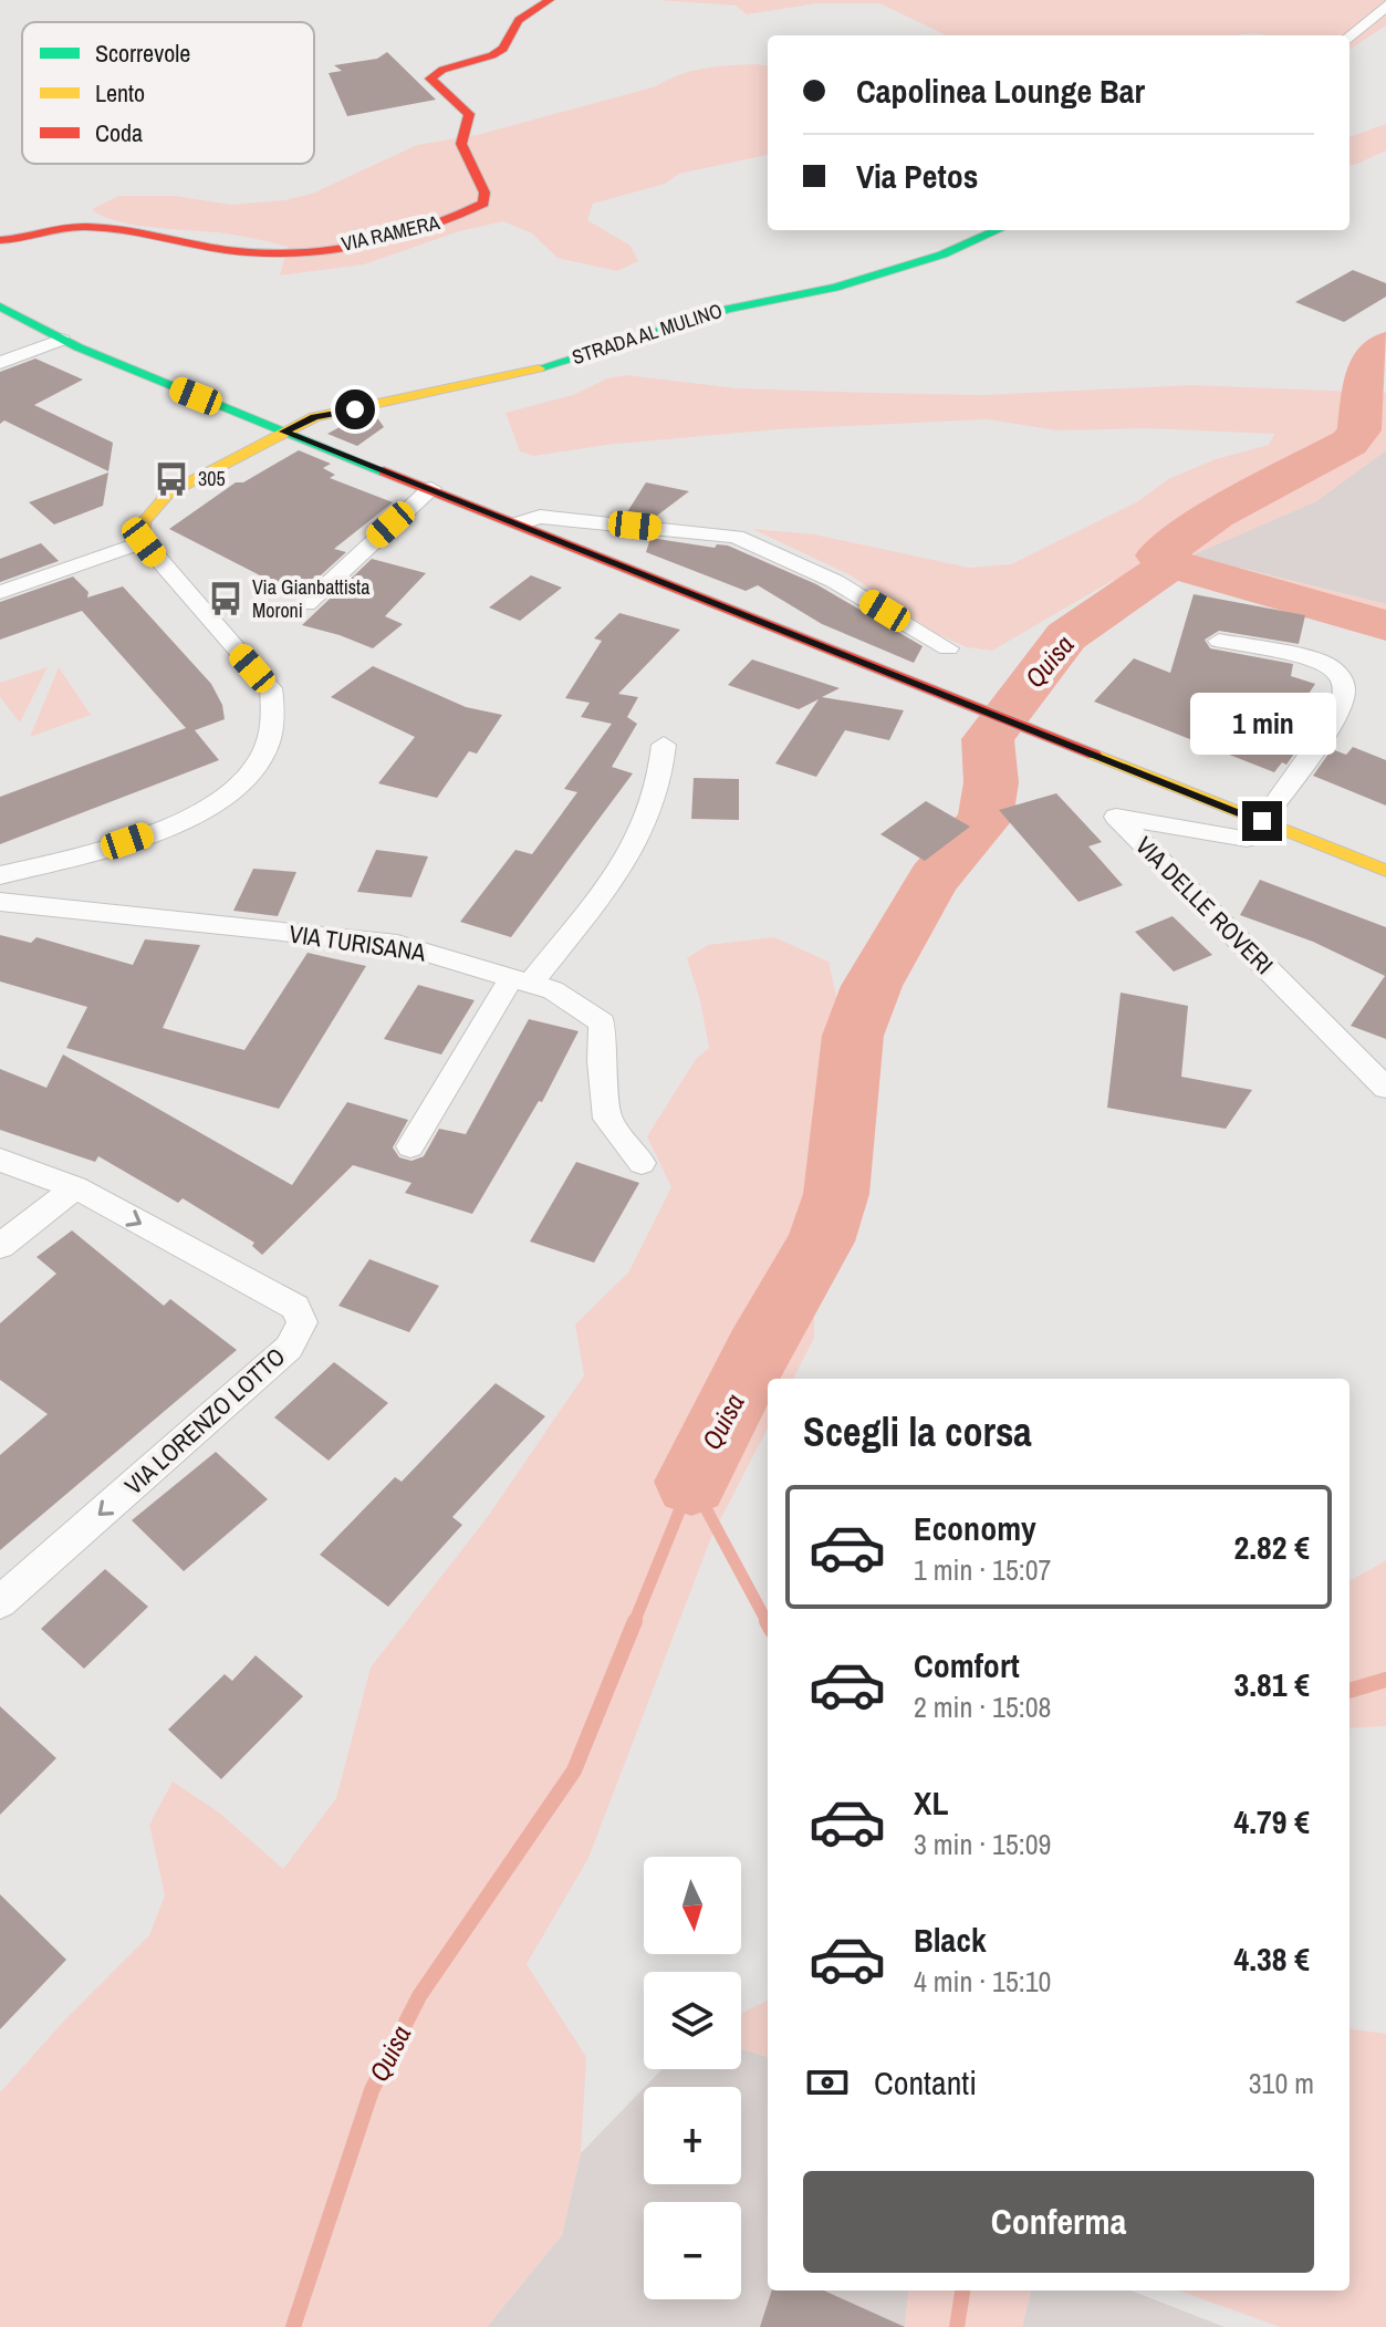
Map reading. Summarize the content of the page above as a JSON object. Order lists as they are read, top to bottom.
{
  "streets": {
    "street": [
      "VIA RAMERA",
      "STRADA AL MULINO",
      "VIA DELLE ROVERI",
      "VIA TURISANA",
      "VIA LORENZO LOTTO"
    ]
  },
  "water": ["Quisa"],
  "places": {
    "bus stop": ["305", "Via Gianbattista Moroni"]
  },
  "legend": ["Scorrevole", "Lento", "Coda"],
  "north": "bottom",
  "page": {
    "banner": ["Capolinea Lounge Bar", "Via Petos"],
    "bubble": "1 min",
    "heading": "Scegli la corsa",
    "list": [
      {
        "name": "Economy",
        "note": "1 min · 15:07",
        "value": "2.82 €"
      },
      {
        "name": "Comfort",
        "note": "2 min · 15:08",
        "value": "3.81 €"
      },
      {
        "name": "XL",
        "note": "3 min · 15:09",
        "value": "4.79 €"
      },
      {
        "name": "Black",
        "note": "4 min · 15:10",
        "value": "4.38 €"
      }
    ],
    "map_buttons": ["+", "−"],
    "pay": ["Contanti", "310 m"],
    "buttons": "Conferma"
  }
}
